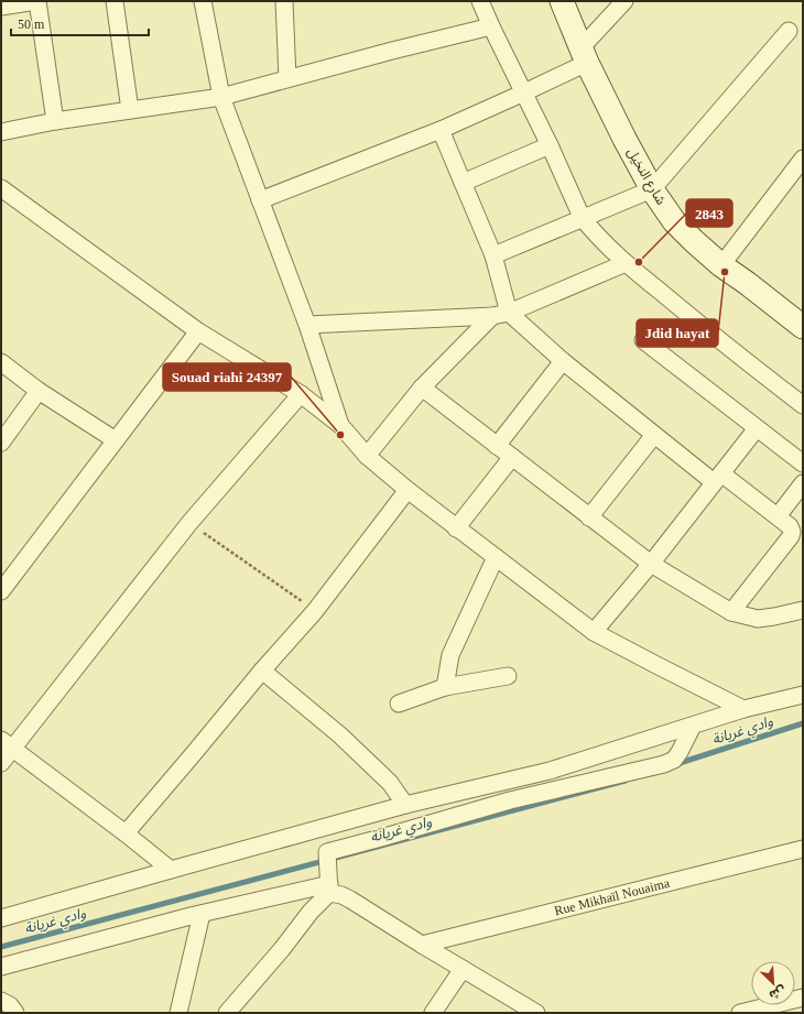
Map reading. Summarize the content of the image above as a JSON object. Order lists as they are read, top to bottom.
{
  "streets": {
    "main road": ["شارع النخيل"],
    "street": ["Rue Mikhaïl Nouaima"]
  },
  "water": ["وادي غريانة"],
  "places": ["2843", "Jdid hayat", "Souad riahi 24397"],
  "scale_bar": "50 m",
  "north": "bottom right"
}
